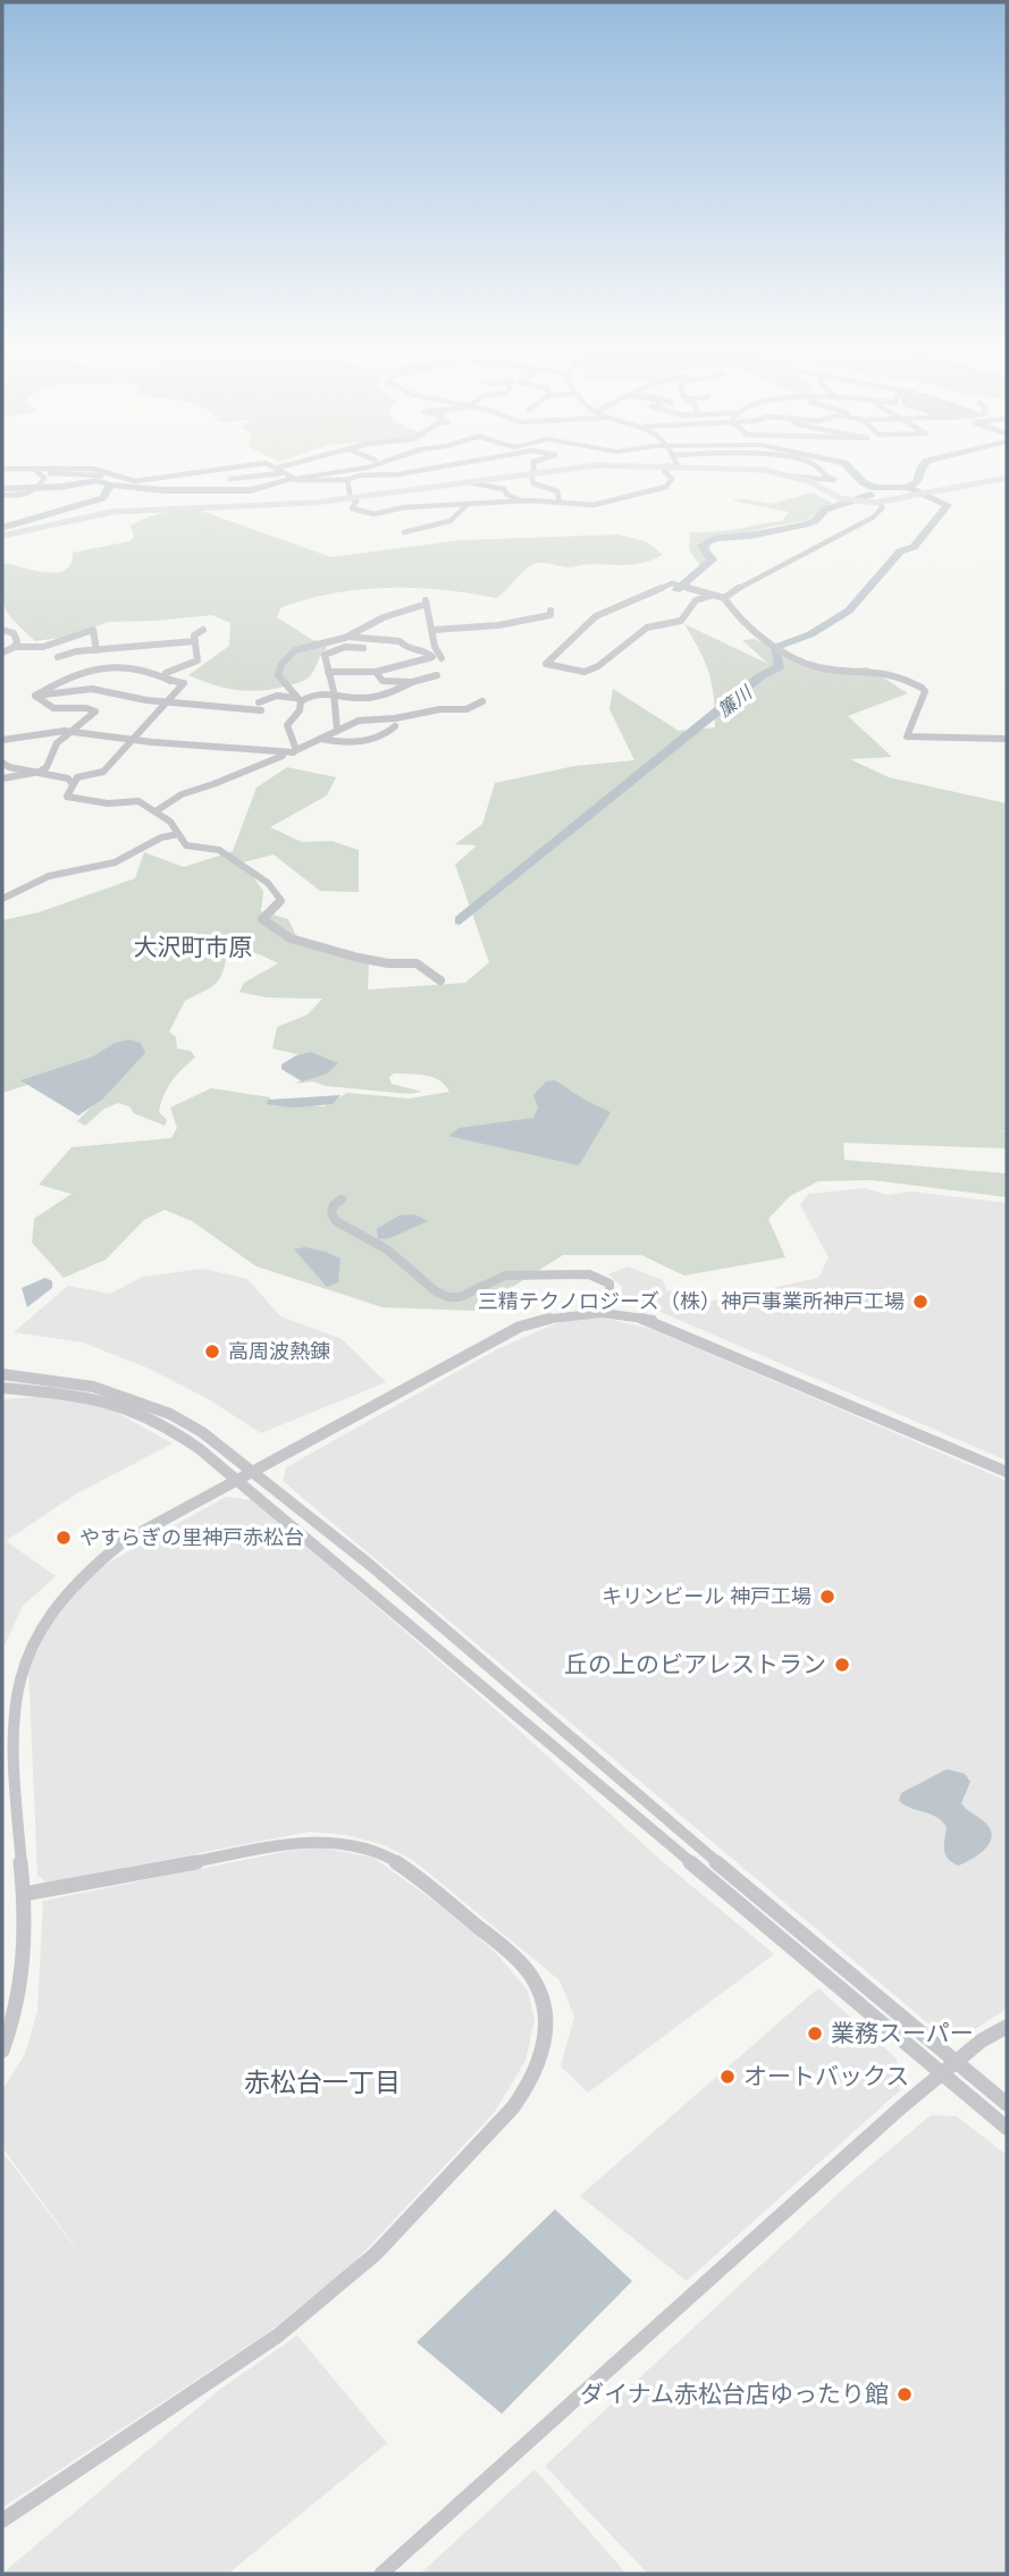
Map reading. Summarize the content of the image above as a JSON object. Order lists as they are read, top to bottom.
{
  "districts": ["大沢町市原", "赤松台一丁目"],
  "water": ["簾川"],
  "places": [
    "三精テクノロジーズ（株）神戸事業所神戸工場",
    "高周波熱錬",
    "やすらぎの里神戸赤松台",
    "キリンビール 神戸工場",
    "丘の上のビアレストラン",
    "業務スーパー",
    "オートバックス",
    "ダイナム赤松台店ゆったり館"
  ]
}
